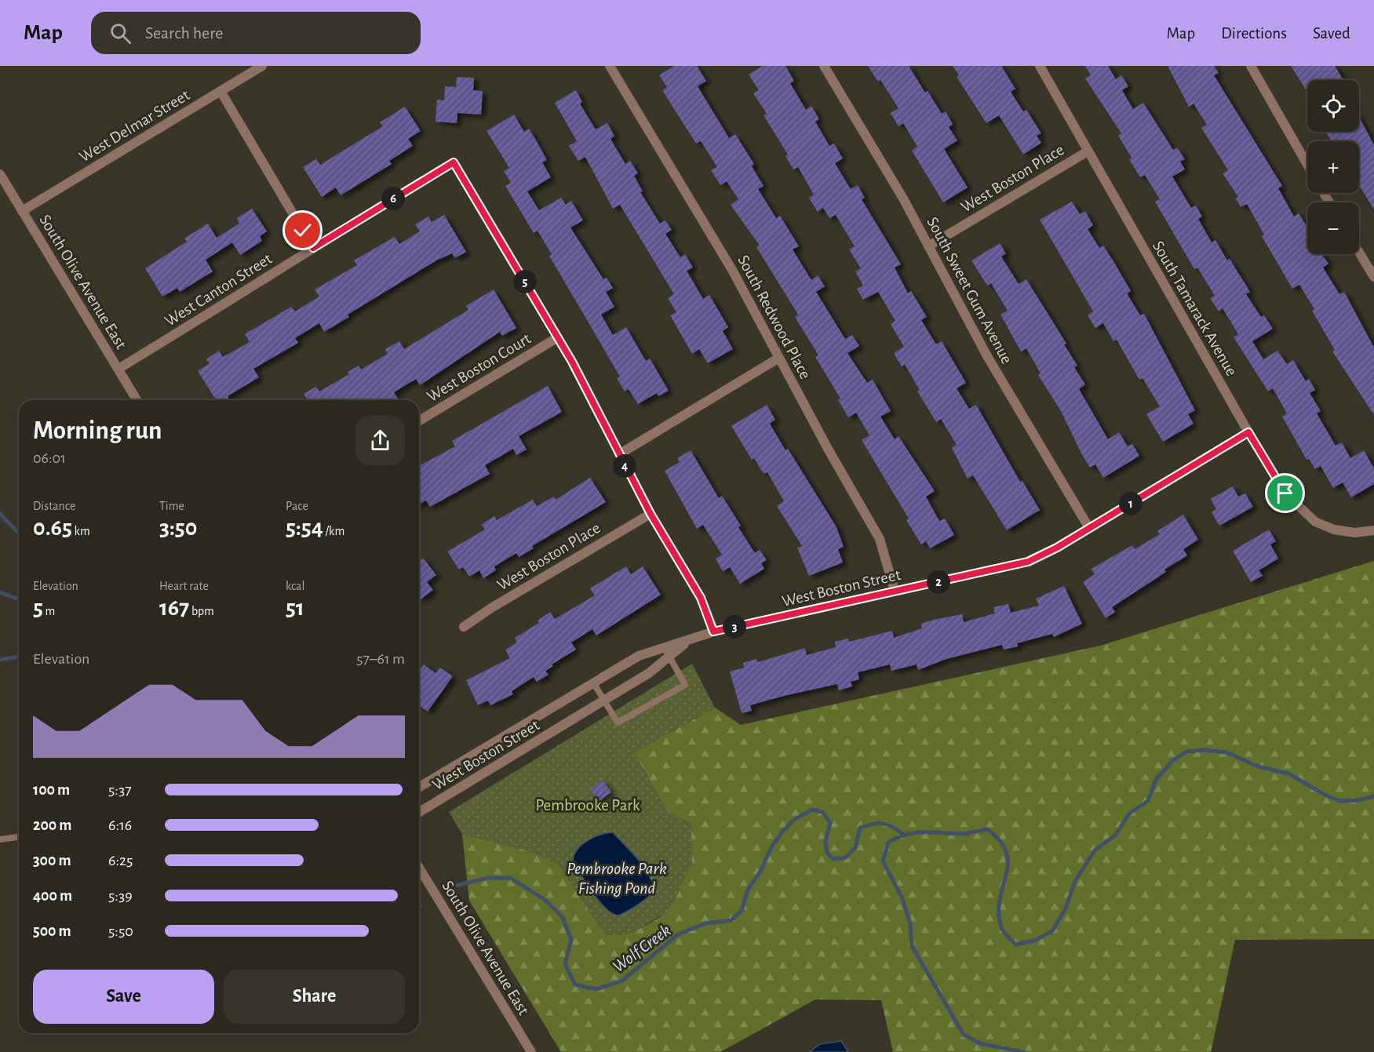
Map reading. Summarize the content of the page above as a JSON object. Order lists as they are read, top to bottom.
{
  "streets": {
    "street": [
      "West Delmar Street",
      "West Boston Place",
      "South Olive Avenue East",
      "West Canton Street",
      "South Sweet Gum Avenue",
      "South Tamarack Avenue",
      "South Redwood Place",
      "West Boston Court",
      "West Boston Street"
    ]
  },
  "crossings": [
    ["West Delmar Street", "South Olive Avenue East"],
    ["West Boston Place", "South Sweet Gum Avenue"],
    ["West Boston Place", "South Tamarack Avenue"],
    ["South Olive Avenue East", "West Canton Street"],
    ["West Canton Street", "West Boston Court"],
    ["South Sweet Gum Avenue", "West Boston Street"],
    ["South Tamarack Avenue", "West Boston Street"],
    ["South Redwood Place", "West Boston Street"]
  ],
  "water": ["Pembrooke Park Fishing Pond", "Wolf Creek"],
  "parks": ["Pembrooke Park"],
  "page": {
    "header": "Map",
    "search": "Search here",
    "nav": ["Map", "Directions", "Saved"],
    "map_buttons": ["+", "−"],
    "pins": [
      "6",
      "5",
      "4",
      "1",
      "2",
      "3"
    ],
    "heading": ["Morning run", "06:01"],
    "stats": [
      ["Distance", "0.65 km"],
      ["Time", "3:50"],
      ["Pace", "5:54 /km"],
      ["Elevation", "5 m"],
      ["Heart rate", "167 bpm"],
      ["kcal", "51"]
    ],
    "chart": ["Elevation", "57–61 m"],
    "list": [
      {
        "name": "100 m",
        "note": "5:37"
      },
      {
        "name": "200 m",
        "note": "6:16"
      },
      {
        "name": "300 m",
        "note": "6:25"
      },
      {
        "name": "400 m",
        "note": "5:39"
      },
      {
        "name": "500 m",
        "note": "5:50"
      }
    ],
    "buttons": ["Save", "Share"]
  }
}
